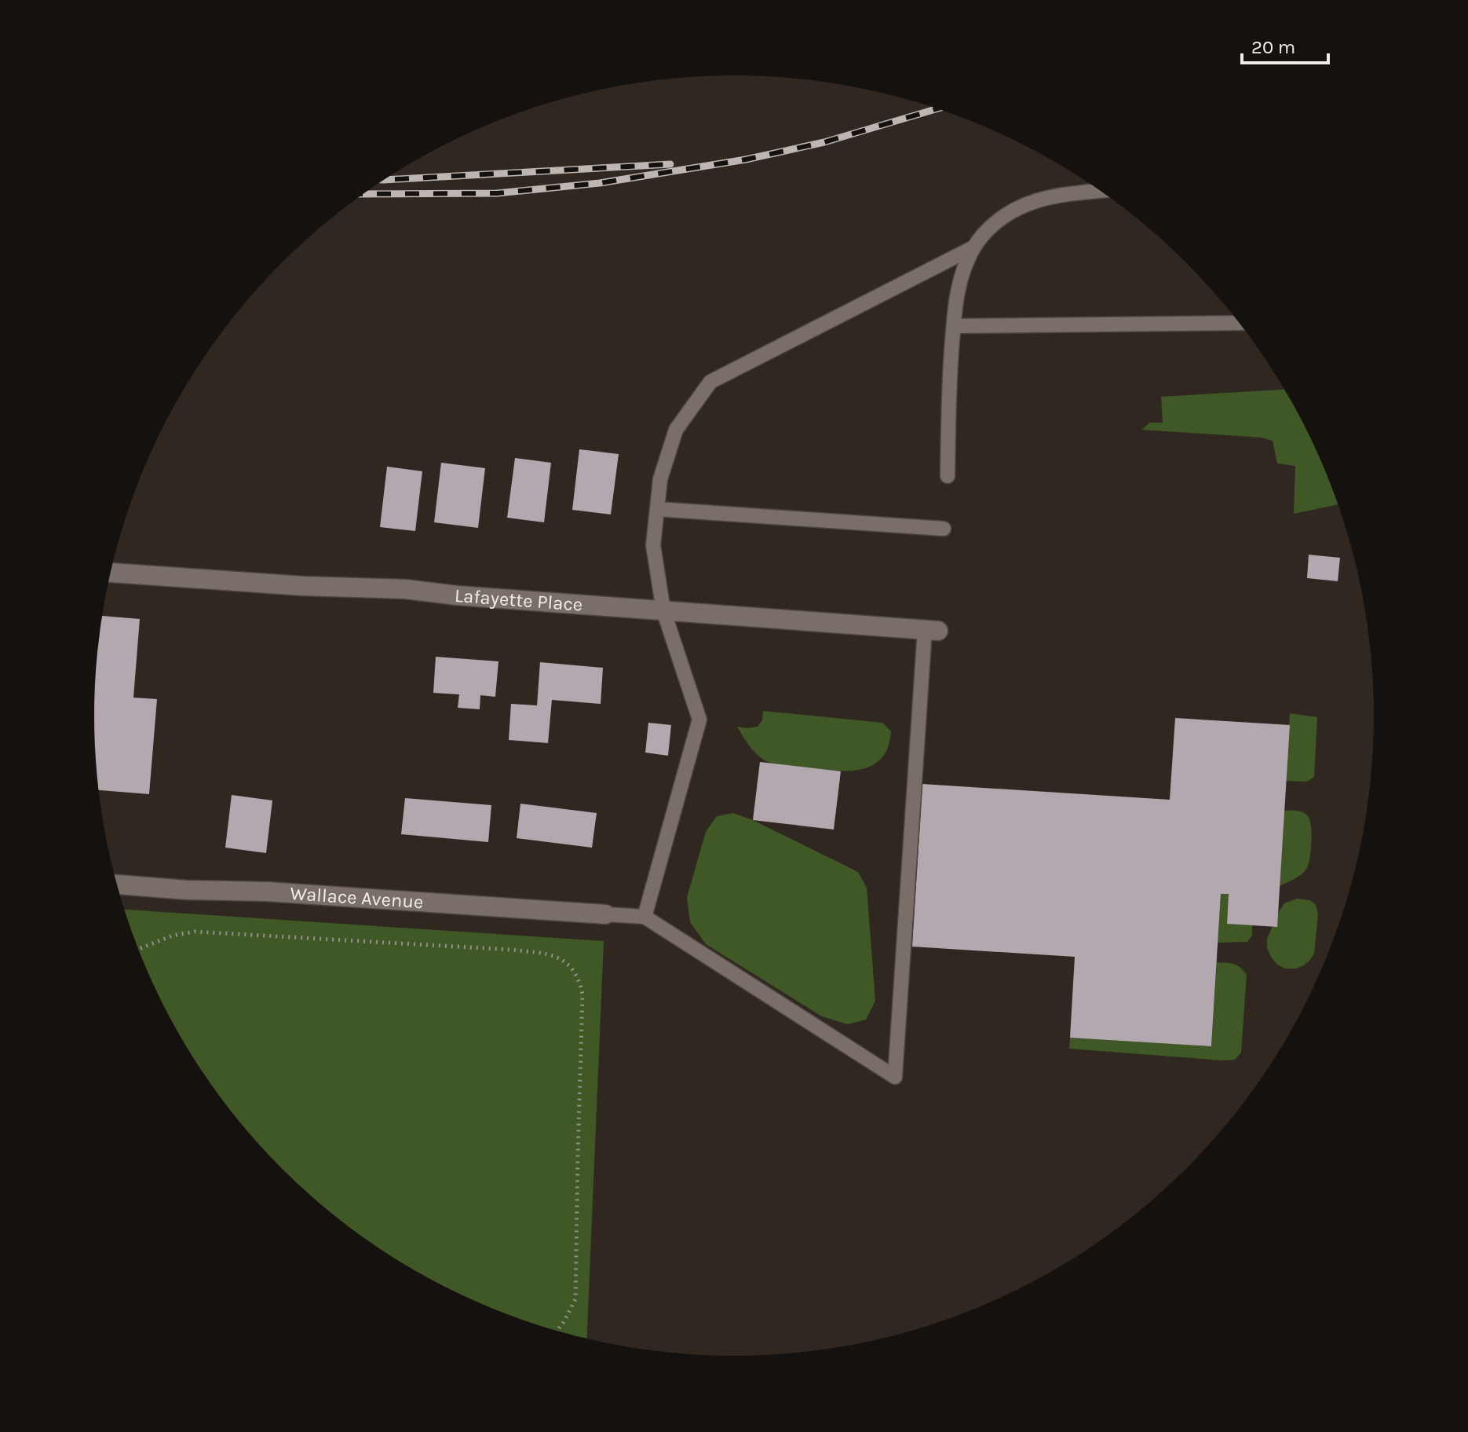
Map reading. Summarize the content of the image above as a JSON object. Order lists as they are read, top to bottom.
{
  "streets": {
    "street": ["Lafayette Place", "Wallace Avenue"]
  },
  "scale_bar": "20 m"
}
